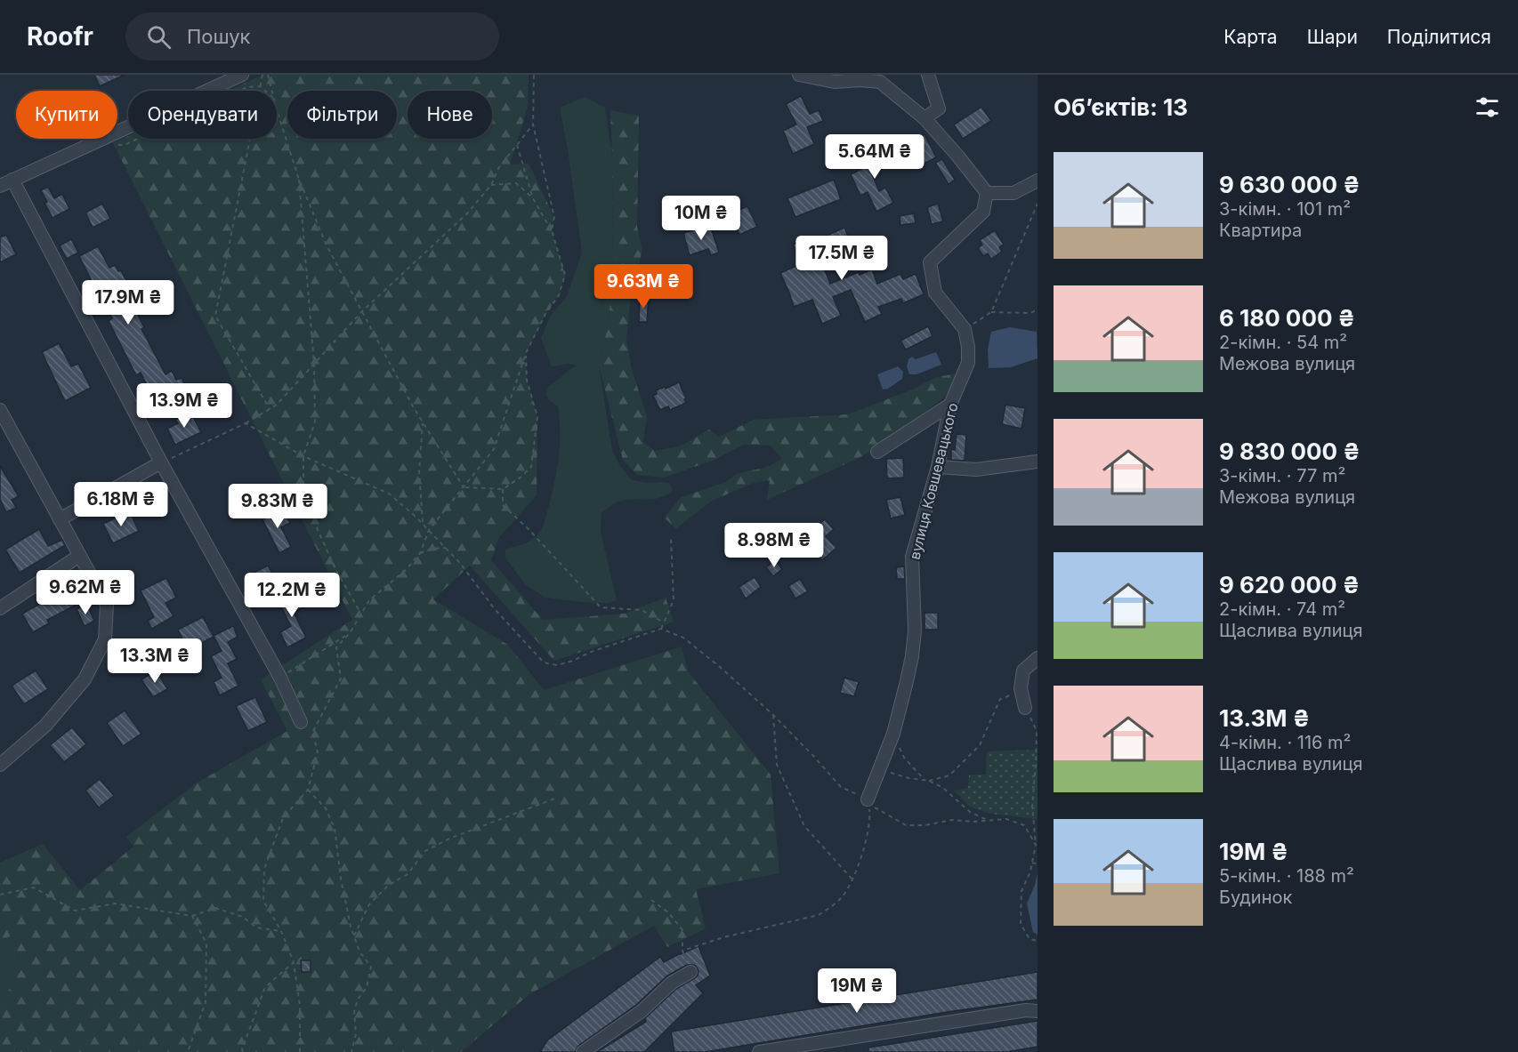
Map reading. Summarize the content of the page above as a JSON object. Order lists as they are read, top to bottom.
{
  "streets": {
    "street": ["вулиця Ковшевацького"]
  },
  "page": {
    "header": "Roofr",
    "search": "Пошук",
    "nav": ["Карта", "Шари", "Поділитися"],
    "heading": "Об’єктів: 13",
    "chip": [
      "Купити",
      "Орендувати",
      "Фільтри",
      "Нове"
    ],
    "price": [
      "5.64M ₴",
      "10M ₴",
      "17.5M ₴",
      "9.63M ₴",
      "17.9M ₴",
      "13.9M ₴",
      "6.18M ₴",
      "9.83M ₴",
      "8.98M ₴",
      "9.62M ₴",
      "12.2M ₴",
      "13.3M ₴",
      "19M ₴"
    ],
    "list": [
      {
        "name": "9 630 000 ₴",
        "note": "3-кімн. · 101 m² · Квартира"
      },
      {
        "name": "6 180 000 ₴",
        "note": "2-кімн. · 54 m² · Межова вулиця"
      },
      {
        "name": "9 830 000 ₴",
        "note": "3-кімн. · 77 m² · Межова вулиця"
      },
      {
        "name": "9 620 000 ₴",
        "note": "2-кімн. · 74 m² · Щаслива вулиця"
      },
      {
        "name": "13.3M ₴",
        "note": "4-кімн. · 116 m² · Щаслива вулиця"
      },
      {
        "name": "19M ₴",
        "note": "5-кімн. · 188 m² · Будинок"
      }
    ]
  }
}
